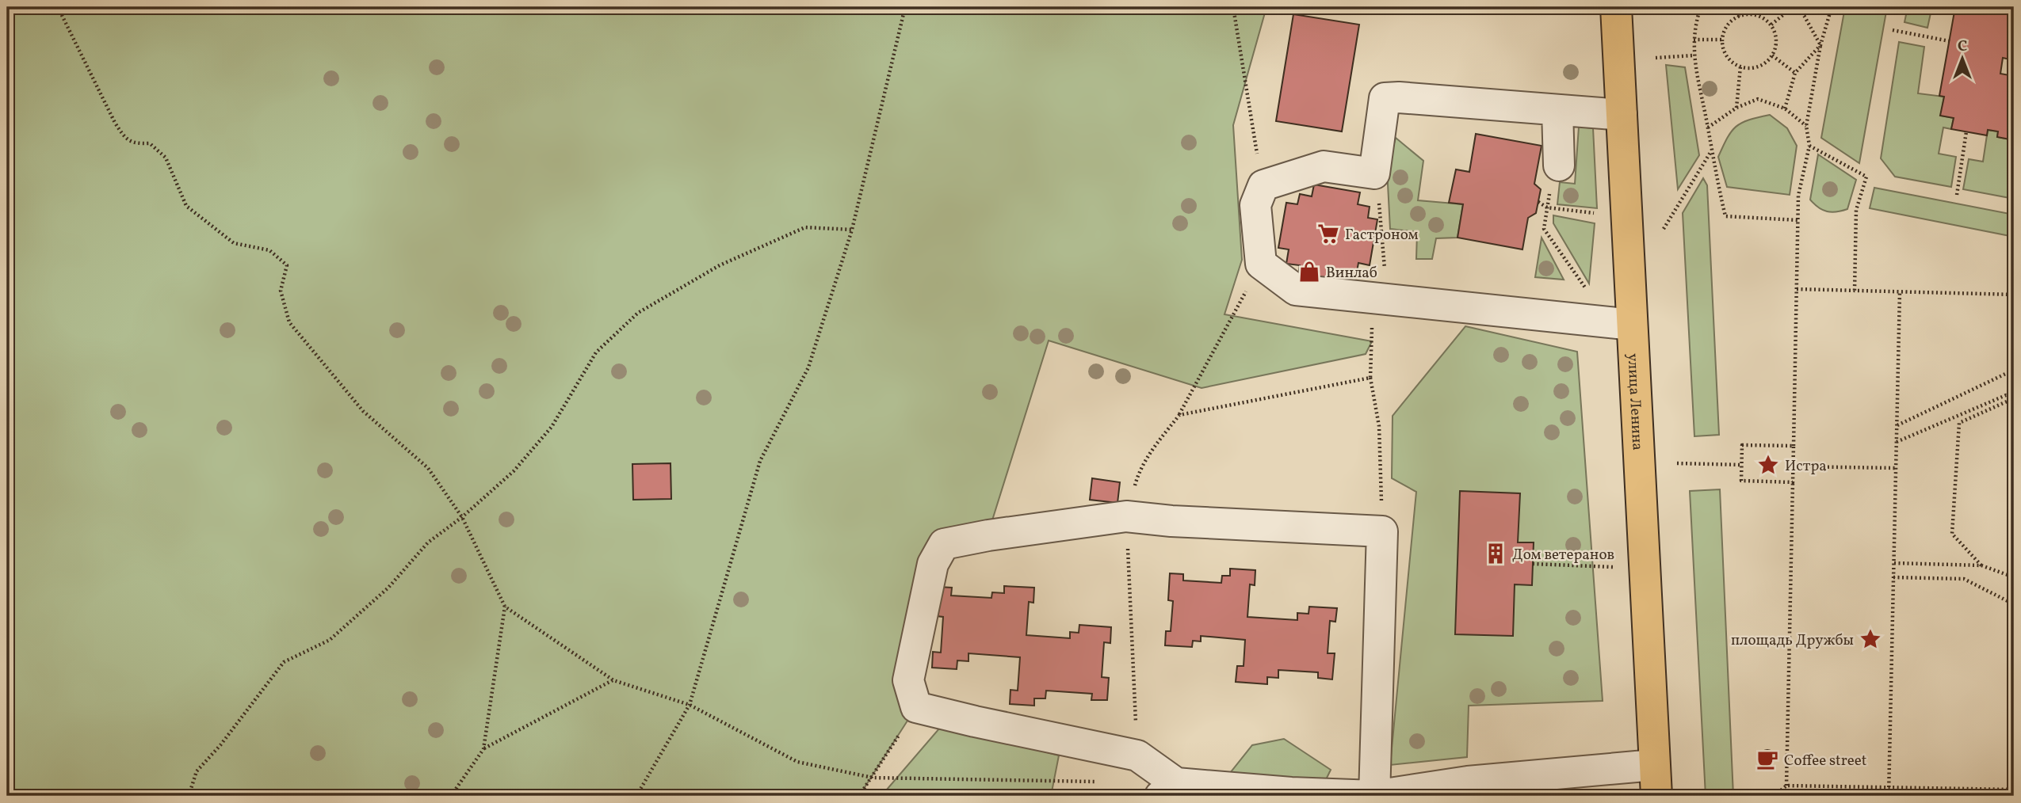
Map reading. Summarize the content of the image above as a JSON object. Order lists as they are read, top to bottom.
{
  "streets": {
    "main road": ["улица Ленина"]
  },
  "places": {
    "supermarket": ["Гастроном"],
    "shop": ["Винлаб"],
    "place": ["Истра", "площадь Дружбы"],
    "building": ["Дом ветеранов"],
    "cafe": ["Coffee street"]
  },
  "north": "top"
}
